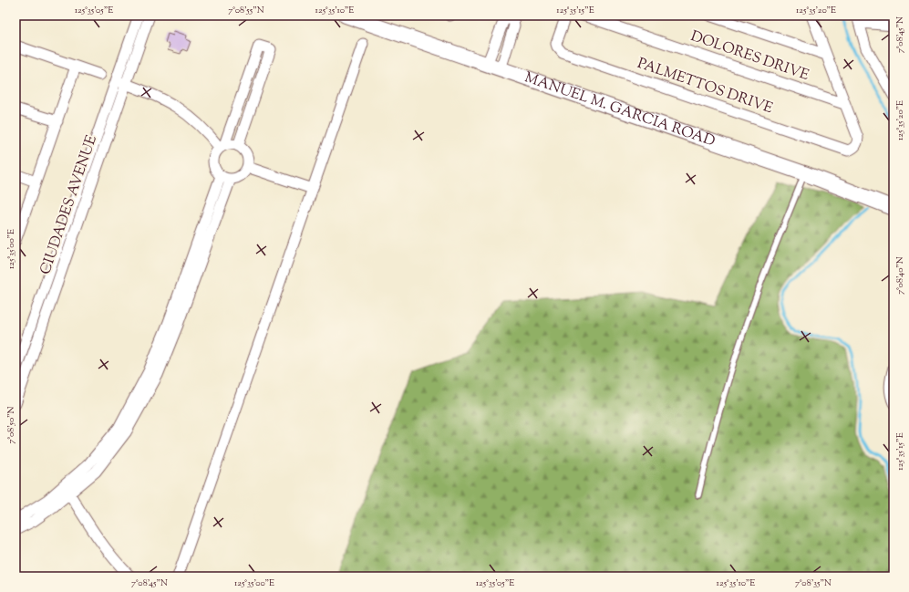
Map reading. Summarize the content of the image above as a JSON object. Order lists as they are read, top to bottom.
{
  "streets": {
    "main road": ["MANUEL M. GARCIA ROAD"],
    "street": ["DOLORES DRIVE", "PALMETTOS DRIVE", "CIUDADES AVENUE"]
  },
  "crossings": [
    ["DOLORES DRIVE", "PALMETTOS DRIVE"]
  ],
  "coordinates": [
    "125°35'05\"E",
    "7°08'55\"N",
    "125°35'10\"E",
    "125°35'15\"E",
    "125°35'20\"E",
    "7°08'45\"N",
    "125°35'00\"E",
    "7°08'40\"N",
    "7°08'50\"N",
    "7°08'35\"N"
  ]
}
